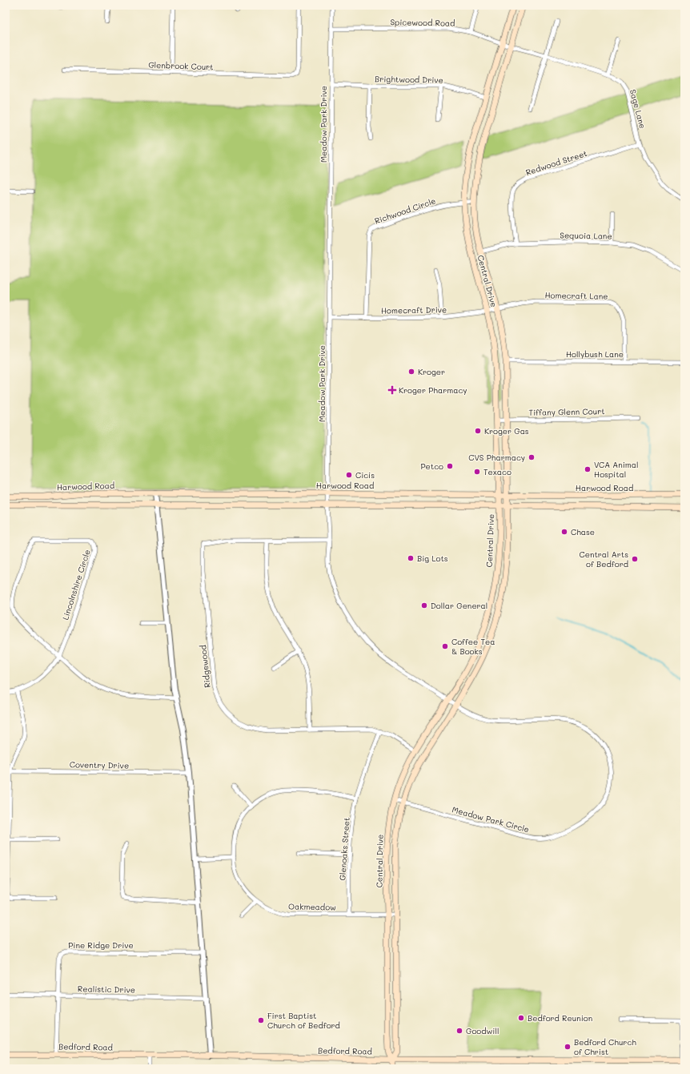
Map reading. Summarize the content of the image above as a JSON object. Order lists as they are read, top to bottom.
{
  "streets": {
    "main road": ["Central Drive", "Harwood Road", "Bedford Road"],
    "street": [
      "Spicewood Road",
      "Glenbrook Court",
      "Brightwood Drive",
      "Sage Lane",
      "Meadow Park Drive",
      "Redwood Street",
      "Richwood Circle",
      "Sequoia Lane",
      "Homecraft Lane",
      "Homecraft Drive",
      "Hollybush Lane",
      "Tiffany Glenn Court",
      "Lincolnshire Circle",
      "Ridgewood",
      "Coventry Drive",
      "Meadow Park Circle",
      "Glenoaks Street",
      "Oakmeadow",
      "Pine Ridge Drive",
      "Realistic Drive"
    ]
  },
  "crossings": [
    ["Spicewood Road", "Sage Lane"],
    ["Spicewood Road", "Meadow Park Drive"],
    ["Spicewood Road", "Central Drive"],
    ["Brightwood Drive", "Meadow Park Drive"],
    ["Brightwood Drive", "Central Drive"],
    ["Sage Lane", "Redwood Street"],
    ["Sage Lane", "Central Drive"],
    ["Meadow Park Drive", "Central Drive"],
    ["Meadow Park Drive", "Homecraft Drive"],
    ["Meadow Park Drive", "Harwood Road"],
    ["Meadow Park Drive", "Ridgewood"],
    ["Meadow Park Drive", "Meadow Park Circle"],
    ["Redwood Street", "Sequoia Lane"],
    ["Richwood Circle", "Central Drive"],
    ["Richwood Circle", "Homecraft Drive"],
    ["Sequoia Lane", "Central Drive"],
    ["Central Drive", "Homecraft Lane"],
    ["Central Drive", "Homecraft Drive"],
    ["Central Drive", "Hollybush Lane"],
    ["Central Drive", "Tiffany Glenn Court"],
    ["Central Drive", "Harwood Road"],
    ["Central Drive", "Ridgewood"],
    ["Central Drive", "Meadow Park Circle"],
    ["Central Drive", "Oakmeadow"],
    ["Central Drive", "Bedford Road"],
    ["Homecraft Lane", "Homecraft Drive"],
    ["Homecraft Lane", "Hollybush Lane"],
    ["Ridgewood", "Glenoaks Street"],
    ["Glenoaks Street", "Oakmeadow"],
    ["Pine Ridge Drive", "Realistic Drive"],
    ["Pine Ridge Drive", "Bedford Road"]
  ],
  "places": {
    "other": [
      "Kroger",
      "Kroger Gas",
      "CVS Pharmacy",
      "Petco",
      "VCA Animal Hospital",
      "Texaco",
      "Cicis",
      "Chase",
      "Big Lots",
      "Central Arts of Bedford",
      "Dollar General",
      "Coffee Tea & Books",
      "Bedford Reunion",
      "First Baptist Church of Bedford",
      "Goodwill",
      "Bedford Church of Christ"
    ],
    "health": ["Kroger Pharmacy"]
  }
}
